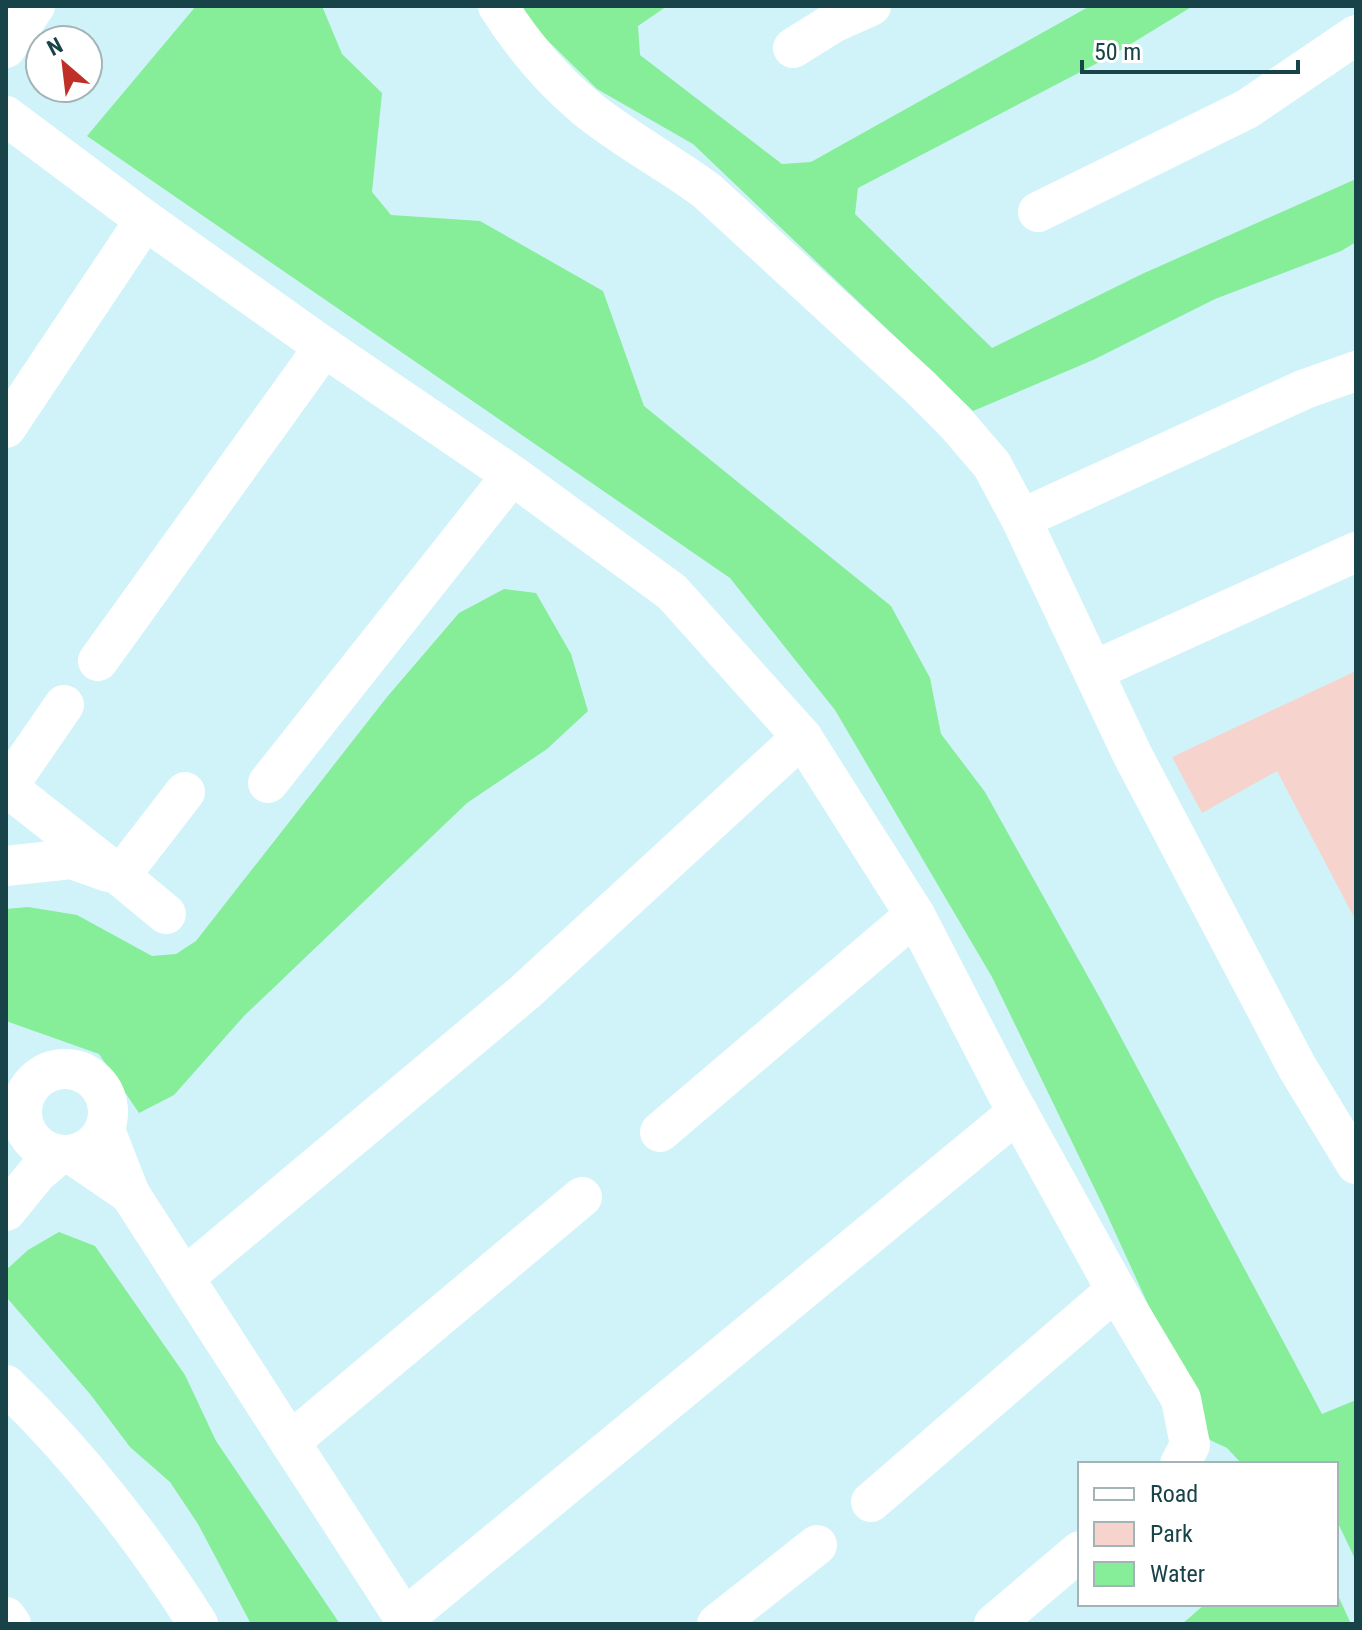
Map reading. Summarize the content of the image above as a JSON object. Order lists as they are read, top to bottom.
{
  "legend": ["Road", "Park", "Water"],
  "scale_bar": "50 m",
  "north": "top left"
}
